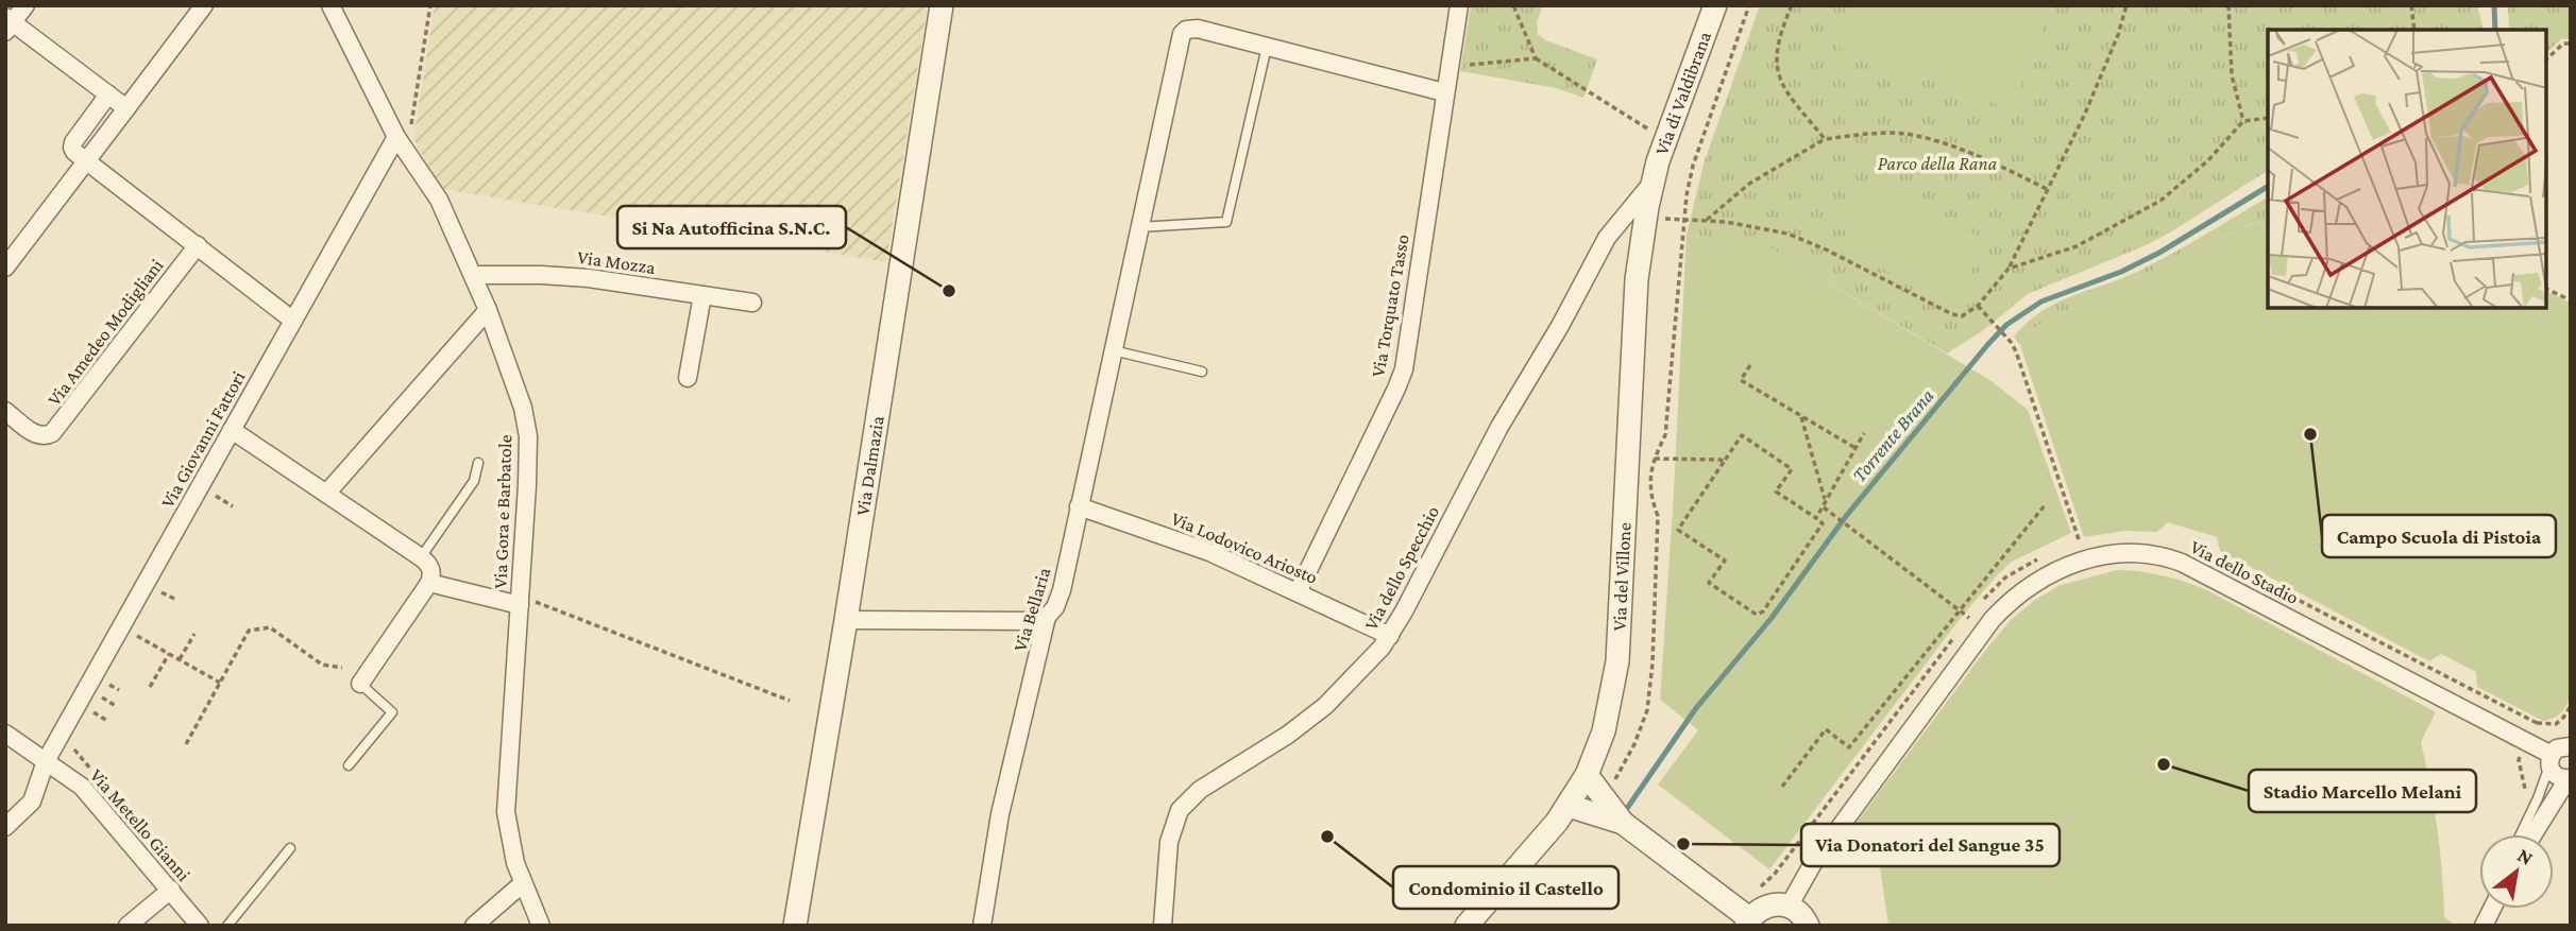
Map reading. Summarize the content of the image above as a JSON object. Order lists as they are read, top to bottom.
{
  "streets": {
    "street": [
      "Via di Valdibrana",
      "Via Mozza",
      "Via Torquato Tasso",
      "Via Amedeo Modigliani",
      "Via Giovanni Fattori",
      "Via Dalmazia",
      "Via Gora e Barbatole",
      "Via Lodovico Ariosto",
      "Via dello Specchio",
      "Via dello Stadio",
      "Via del Villone",
      "Via Bellaria",
      "Via Metello Gianni"
    ]
  },
  "crossings": [
    ["Via di Valdibrana", "Via dello Specchio"],
    ["Via di Valdibrana", "Via del Villone"],
    ["Via Mozza", "Via Gora e Barbatole"],
    ["Via Torquato Tasso", "Via Lodovico Ariosto"],
    ["Via Giovanni Fattori", "Via Gora e Barbatole"],
    ["Via Giovanni Fattori", "Via Metello Gianni"],
    ["Via Lodovico Ariosto", "Via dello Specchio"],
    ["Via Lodovico Ariosto", "Via Bellaria"],
    ["Via dello Specchio", "Via del Villone"]
  ],
  "water": ["Torrente Brana"],
  "parks": ["Parco della Rana"],
  "places": [
    "Si Na Autofficina S.N.C.",
    "Campo Scuola di Pistoia",
    "Stadio Marcello Melani",
    "Condominio il Castello",
    "Via Donatori del Sangue 35"
  ],
  "north": "top right"
}
